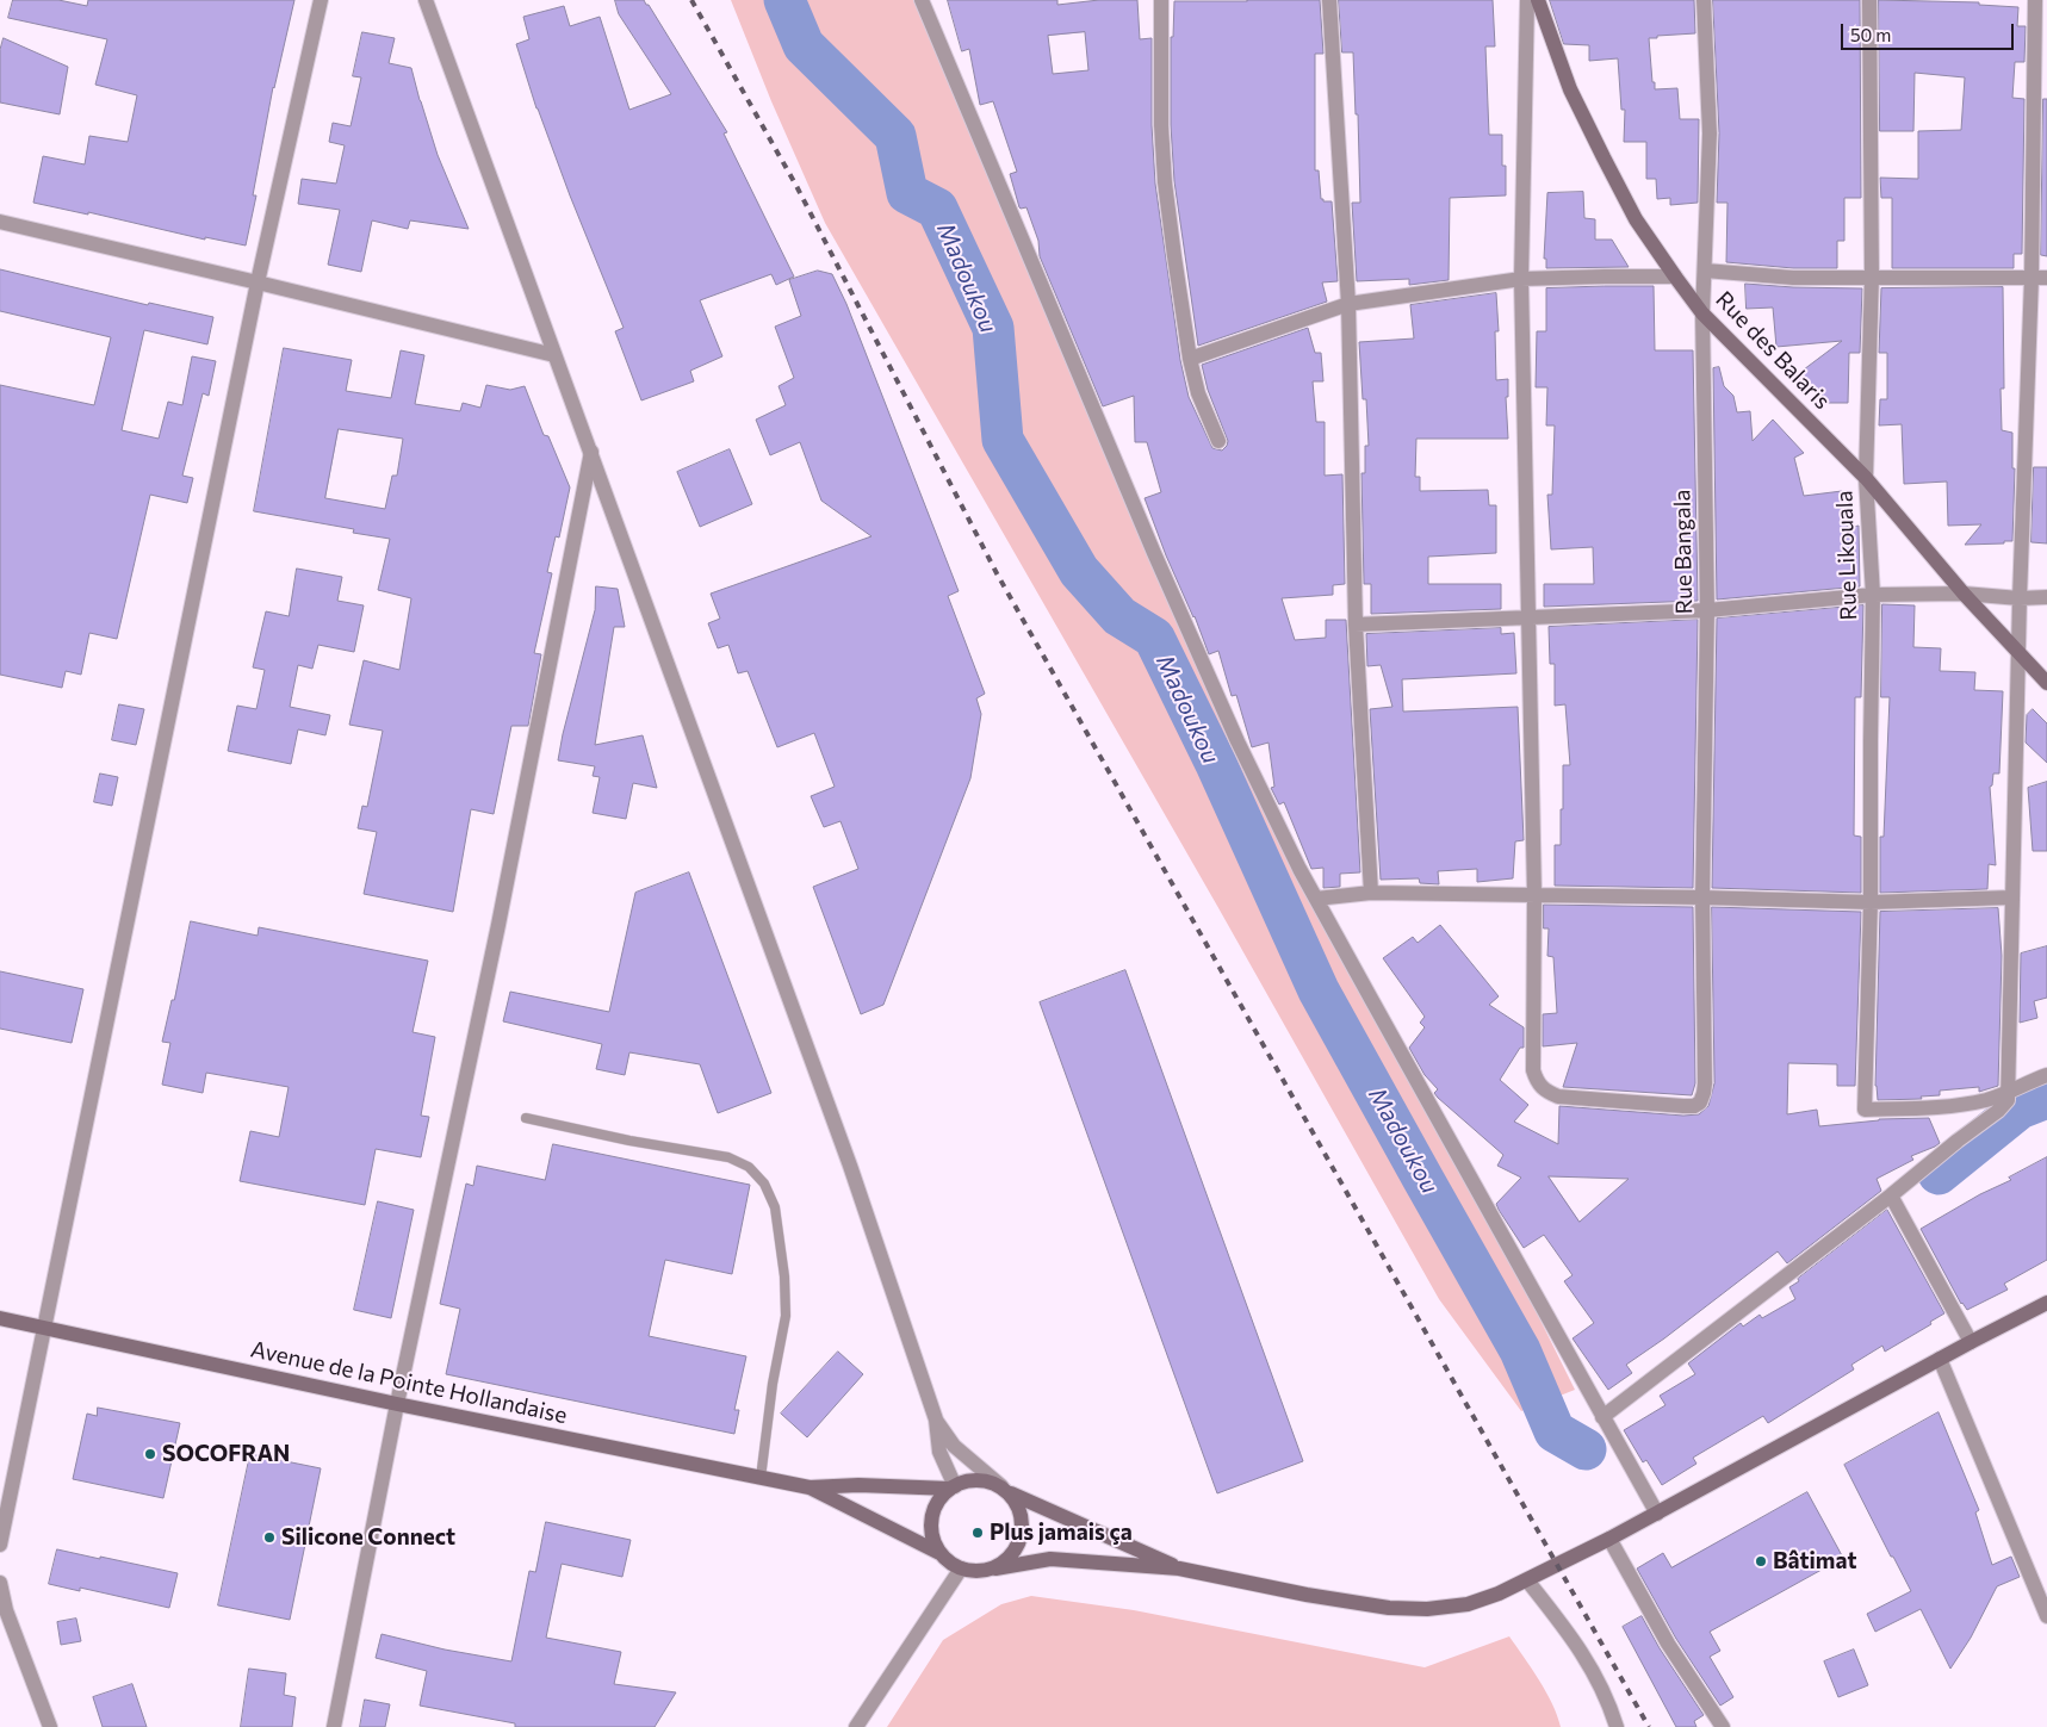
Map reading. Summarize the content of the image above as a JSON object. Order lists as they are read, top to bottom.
{
  "streets": {
    "main road": ["Rue des Balaris", "Avenue de la Pointe Hollandaise"],
    "street": ["Rue Bangala", "Rue Likouala"]
  },
  "crossings": [
    ["Rue des Balaris", "Rue Bangala"],
    ["Rue des Balaris", "Rue Likouala"]
  ],
  "water": ["Madoukou"],
  "places": [
    "SOCOFRAN",
    "Plus jamais ça",
    "Silicone Connect",
    "Bâtimat"
  ],
  "scale_bar": "50 m"
}
